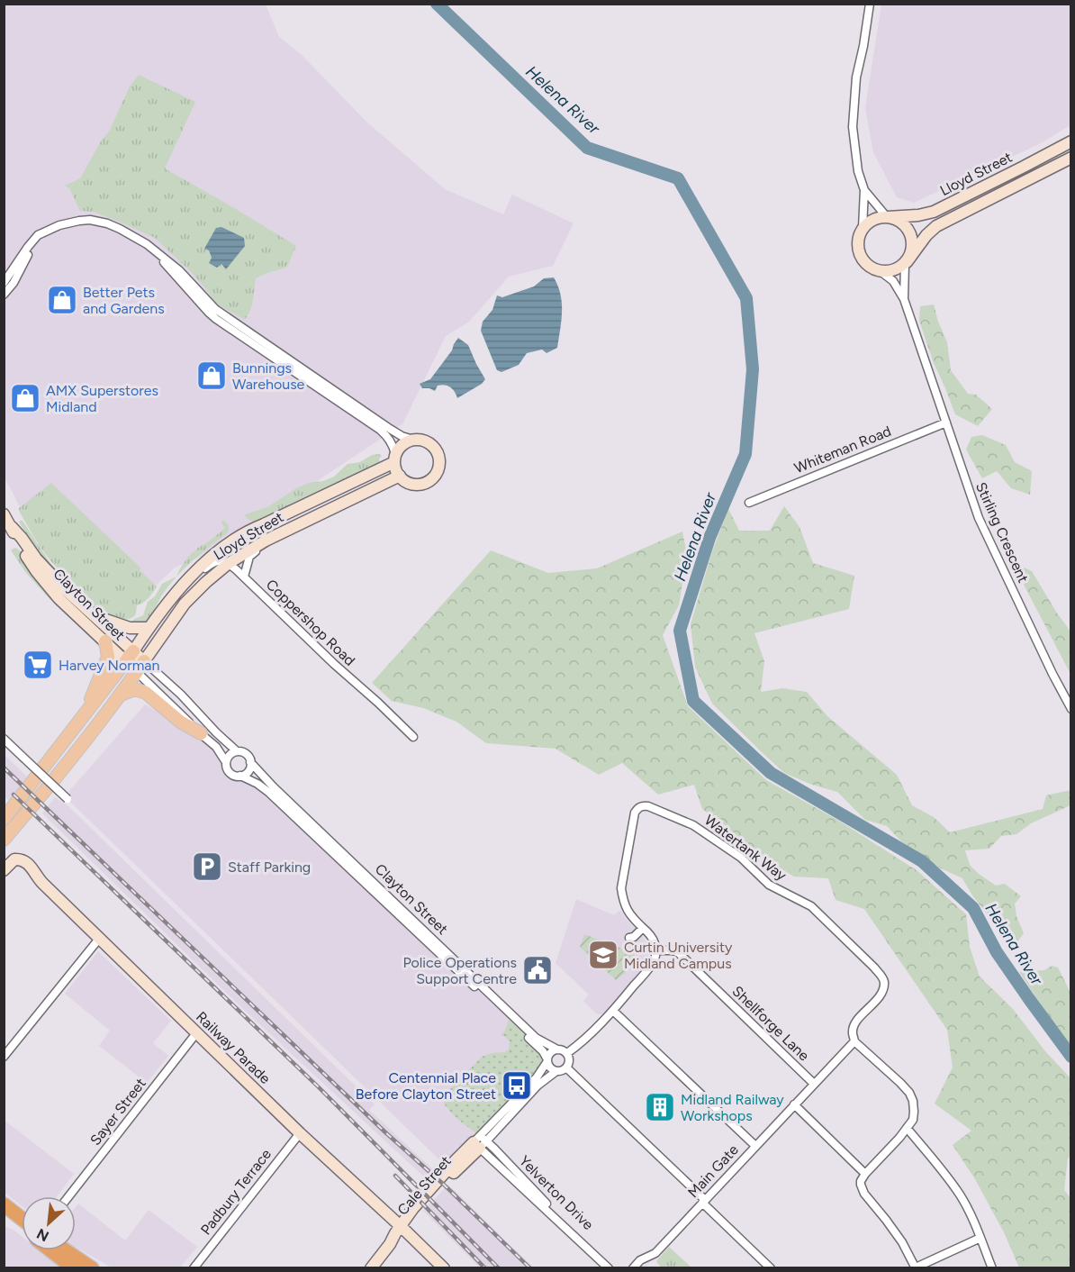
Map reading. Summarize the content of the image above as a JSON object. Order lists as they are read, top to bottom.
{
  "streets": {
    "main road": [
      "Lloyd Street",
      "Clayton Street",
      "Railway Parade",
      "Cale Street"
    ],
    "street": [
      "Whiteman Road",
      "Stirling Crescent",
      "Coppershop Road",
      "Watertank Way",
      "Shellforge Lane",
      "Sayer Street",
      "Main Gate",
      "Padbury Terrace",
      "Yelverton Drive"
    ]
  },
  "crossings": [
    ["Lloyd Street", "Stirling Crescent"],
    ["Lloyd Street", "Clayton Street"],
    ["Lloyd Street", "Coppershop Road"],
    ["Whiteman Road", "Stirling Crescent"],
    ["Watertank Way", "Main Gate"],
    ["Shellforge Lane", "Main Gate"],
    ["Railway Parade", "Sayer Street"],
    ["Railway Parade", "Cale Street"],
    ["Railway Parade", "Padbury Terrace"],
    ["Cale Street", "Yelverton Drive"]
  ],
  "water": ["Helena River"],
  "places": {
    "shop": ["Better Pets and Gardens", "Bunnings Warehouse", "AMX Superstores Midland"],
    "supermarket": ["Harvey Norman"],
    "parking": ["Staff Parking"],
    "school or university": ["Curtin University Midland Campus"],
    "public building": ["Police Operations Support Centre"],
    "bus stop": ["Centennial Place Before Clayton Street"],
    "building": ["Midland Railway Workshops"]
  },
  "north": "bottom left"
}
